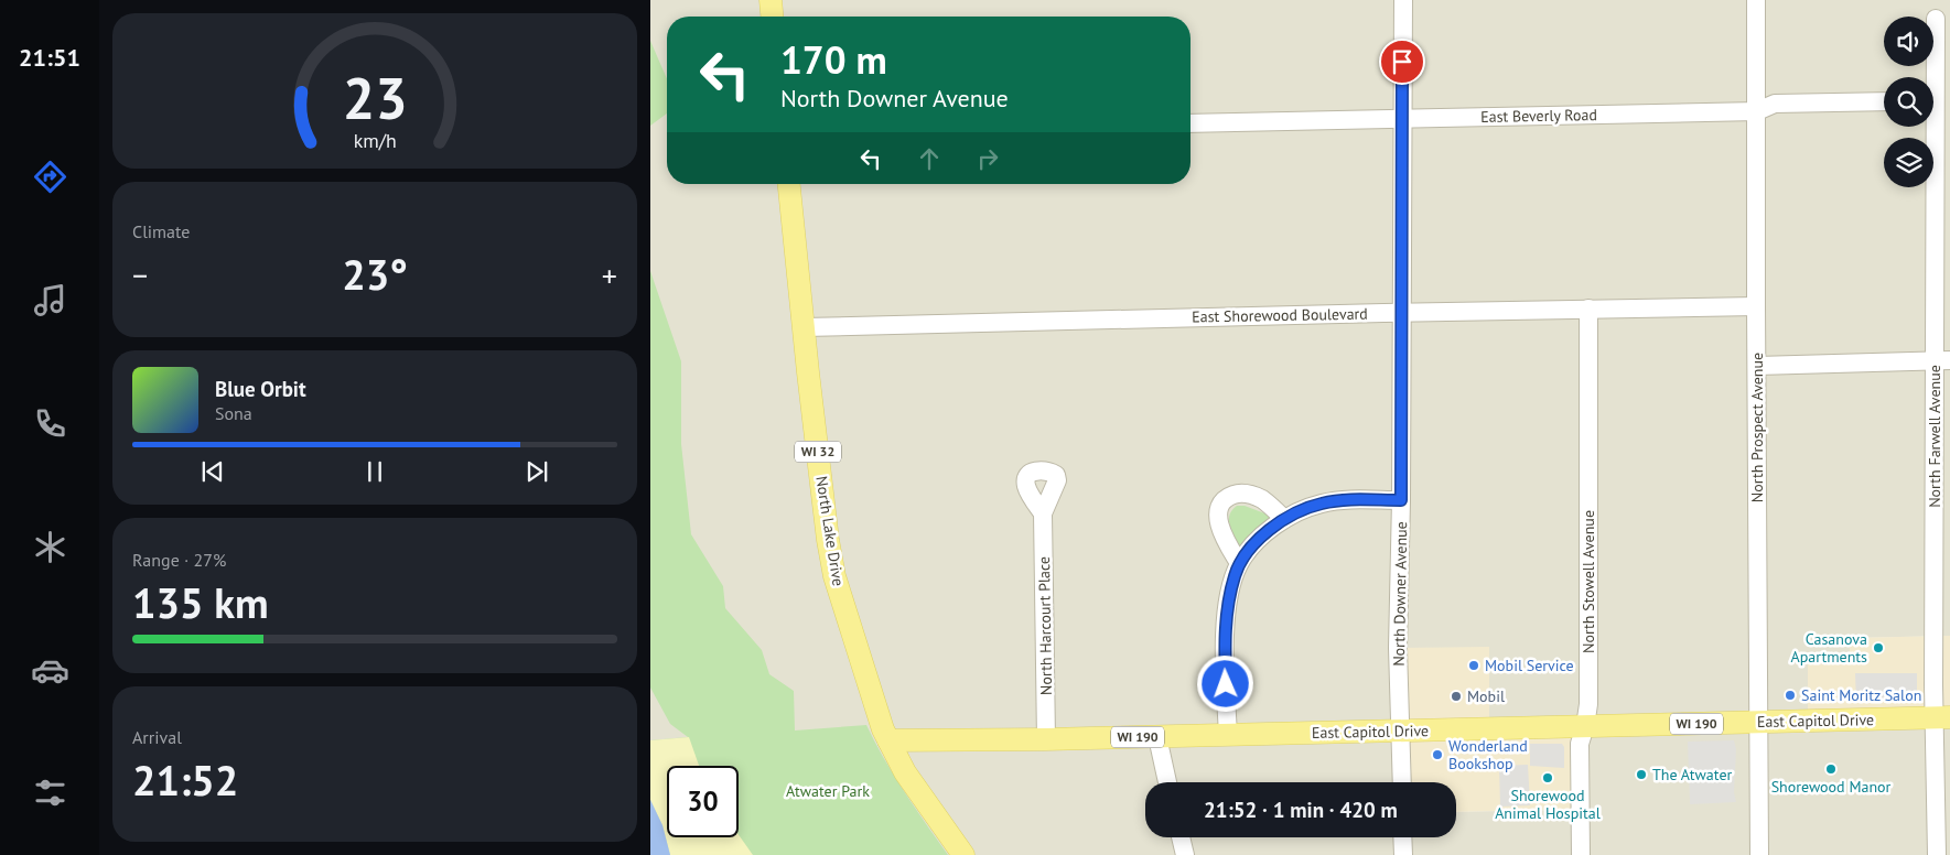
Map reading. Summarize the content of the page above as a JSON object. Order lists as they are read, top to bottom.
{
  "streets": {
    "main road": [
      "WI 32",
      "North Lake Drive",
      "East Capitol Drive",
      "WI 190"
    ],
    "street": [
      "East Beverly Road",
      "East Shorewood Boulevard",
      "North Prospect Avenue",
      "North Farwell Avenue",
      "North Stowell Avenue",
      "North Downer Avenue",
      "North Harcourt Place"
    ]
  },
  "crossings": [
    ["East Beverly Road", "North Prospect Avenue"],
    ["East Beverly Road", "North Downer Avenue"],
    ["East Shorewood Boulevard", "North Prospect Avenue"],
    ["East Shorewood Boulevard", "North Lake Drive"],
    ["East Shorewood Boulevard", "North Stowell Avenue"],
    ["East Shorewood Boulevard", "North Downer Avenue"],
    ["North Prospect Avenue", "East Capitol Drive"],
    ["North Farwell Avenue", "East Capitol Drive"],
    ["North Lake Drive", "East Capitol Drive"],
    ["North Stowell Avenue", "East Capitol Drive"],
    ["North Downer Avenue", "East Capitol Drive"],
    ["North Harcourt Place", "East Capitol Drive"]
  ],
  "parks": ["Atwater Park"],
  "places": [
    "Casanova Apartments",
    "Mobil Service",
    "Saint Moritz Salon",
    "Mobil",
    "Wonderland Bookshop",
    "Shorewood Manor",
    "The Atwater",
    "Shorewood Animal Hospital"
  ],
  "page": {
    "tabs": "21:51",
    "turn": ["170 m", "North Downer Avenue"],
    "tile": [
      "Climate",
      ["Range · 27%", "135 km"],
      ["Arrival", "21:52"]
    ],
    "heat": ["−", "23°", "+"],
    "song": ["Blue Orbit", "Sona"],
    "limit": "30",
    "trip": "21:52 · 1 min · 420 m",
    "gauge": ["23", "km/h"]
  }
}
